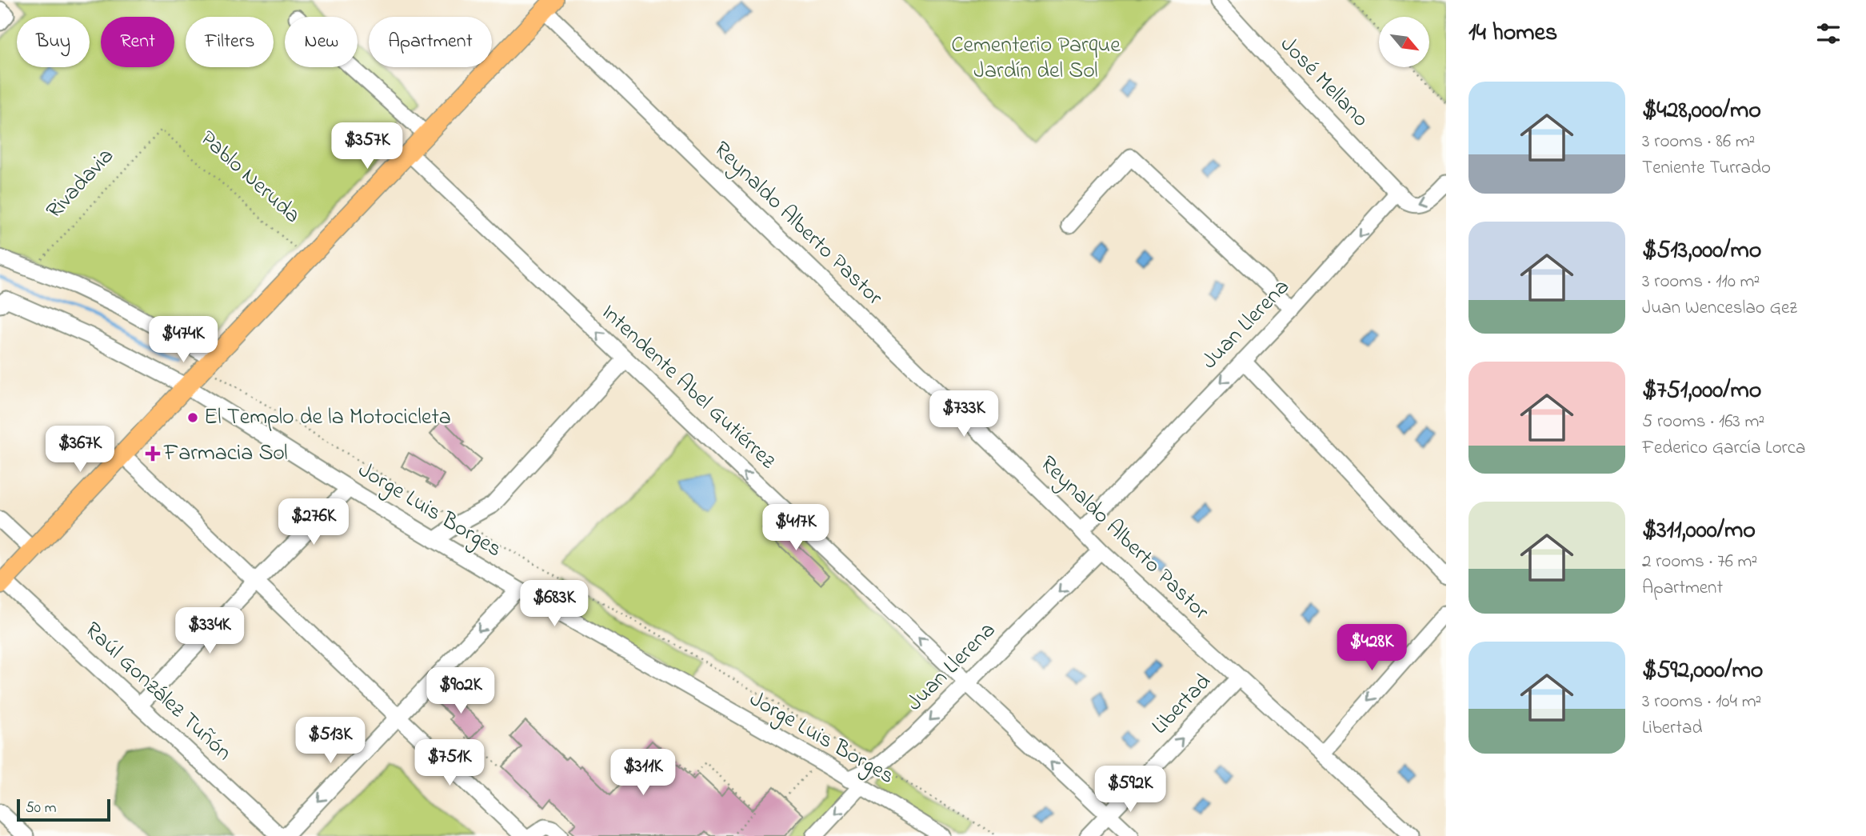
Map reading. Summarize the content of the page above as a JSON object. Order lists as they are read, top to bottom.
{
  "streets": {
    "street": [
      "José Mellano",
      "Reynaldo Alberto Pastor",
      "Juan Llerena",
      "Intendente Abel Gutiérrez",
      "Jorge Luis Borges",
      "Raúl González Tuñón",
      "Libertad"
    ],
    "path": ["Pablo Neruda", "Rivadavia"]
  },
  "crossings": [
    ["José Mellano", "Juan Llerena"],
    ["Pablo Neruda", "Rivadavia"],
    ["Reynaldo Alberto Pastor", "Juan Llerena"],
    ["Reynaldo Alberto Pastor", "Libertad"],
    ["Juan Llerena", "Intendente Abel Gutiérrez"],
    ["Juan Llerena", "Jorge Luis Borges"],
    ["Intendente Abel Gutiérrez", "Libertad"]
  ],
  "one_way": ["Juan Llerena", "Intendente Abel Gutiérrez", "Libertad"],
  "parks": ["Cementerio Parque Jardín del Sol"],
  "places": {
    "other": ["El Templo de la Motocicleta"],
    "health": ["Farmacia Sol"]
  },
  "scale_bar": "50 m",
  "north": "bottom right",
  "page": {
    "heading": "14 homes",
    "chip": [
      "Buy",
      "Rent",
      "Filters",
      "New",
      "Apartment"
    ],
    "list": [
      {
        "name": "$428,000/mo",
        "note": "3 rooms · 86 m² · Teniente Turrado"
      },
      {
        "name": "$513,000/mo",
        "note": "3 rooms · 110 m² · Juan Wenceslao Gez"
      },
      {
        "name": "$751,000/mo",
        "note": "5 rooms · 163 m² · Federico García Lorca"
      },
      {
        "name": "$311,000/mo",
        "note": "2 rooms · 76 m² · Apartment"
      },
      {
        "name": "$592,000/mo",
        "note": "3 rooms · 104 m² · Libertad"
      }
    ],
    "price": [
      "$357K",
      "$474K",
      "$733K",
      "$367K",
      "$276K",
      "$417K",
      "$683K",
      "$334K",
      "$428K",
      "$902K",
      "$513K",
      "$751K",
      "$311K",
      "$592K"
    ],
    "scale": "50 m"
  }
}
